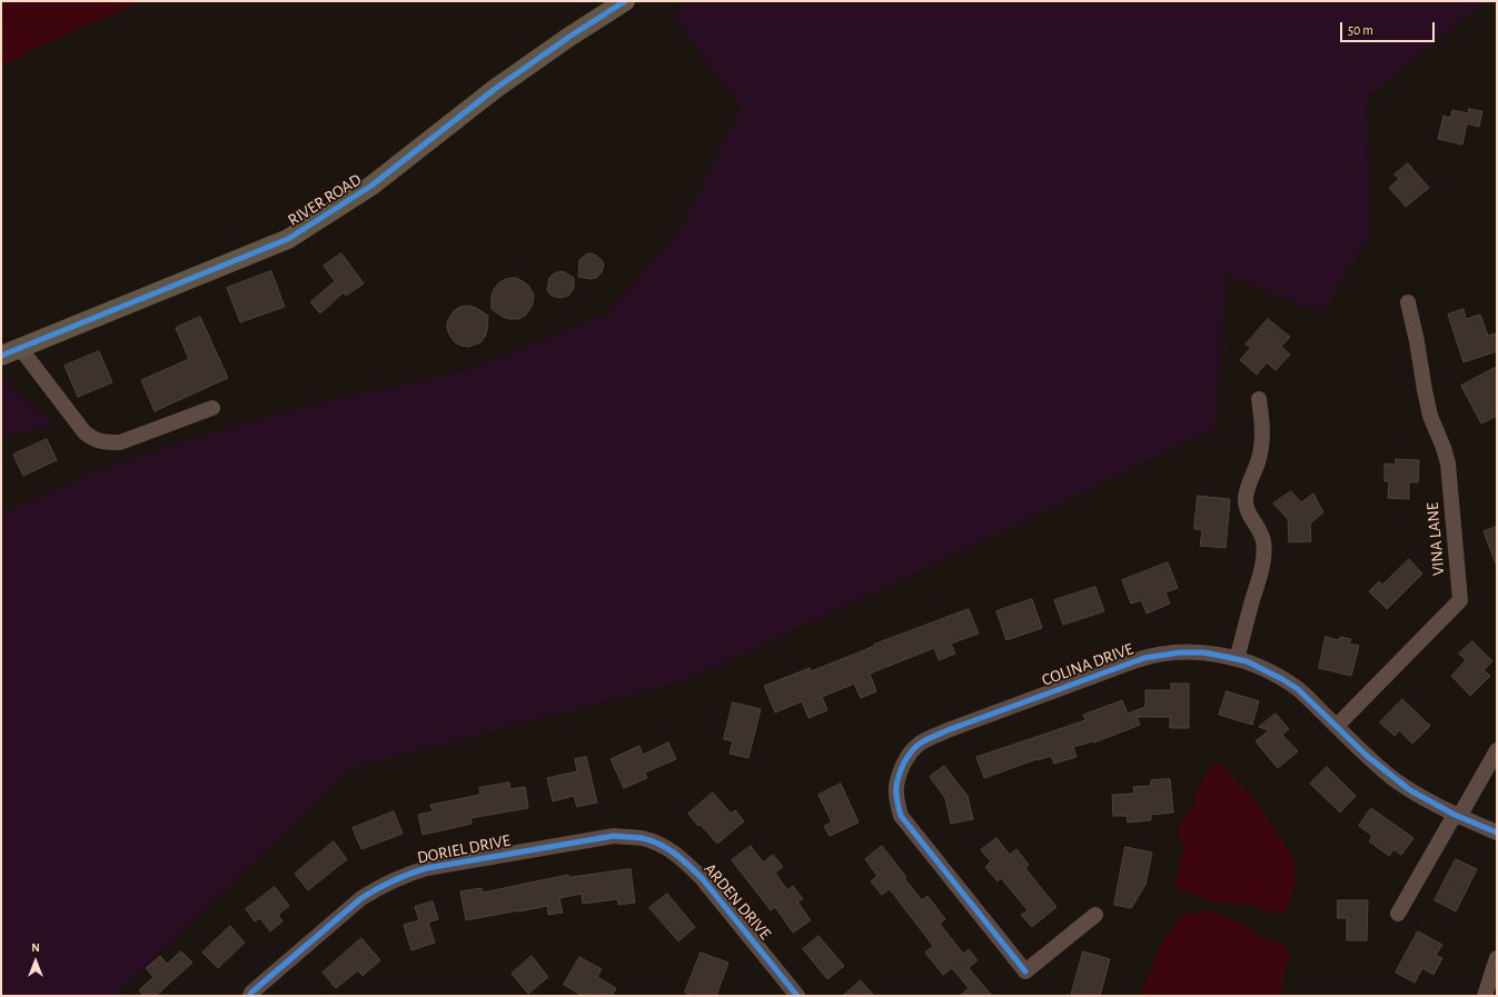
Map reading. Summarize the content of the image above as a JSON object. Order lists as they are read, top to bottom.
{
  "streets": {
    "main road": ["RIVER ROAD"],
    "street": [
      "VINA LANE",
      "COLINA DRIVE",
      "DORIEL DRIVE",
      "ARDEN DRIVE"
    ]
  },
  "crossings": [
    ["VINA LANE", "COLINA DRIVE"],
    ["DORIEL DRIVE", "ARDEN DRIVE"]
  ],
  "scale_bar": "50 m",
  "north": "top"
}
